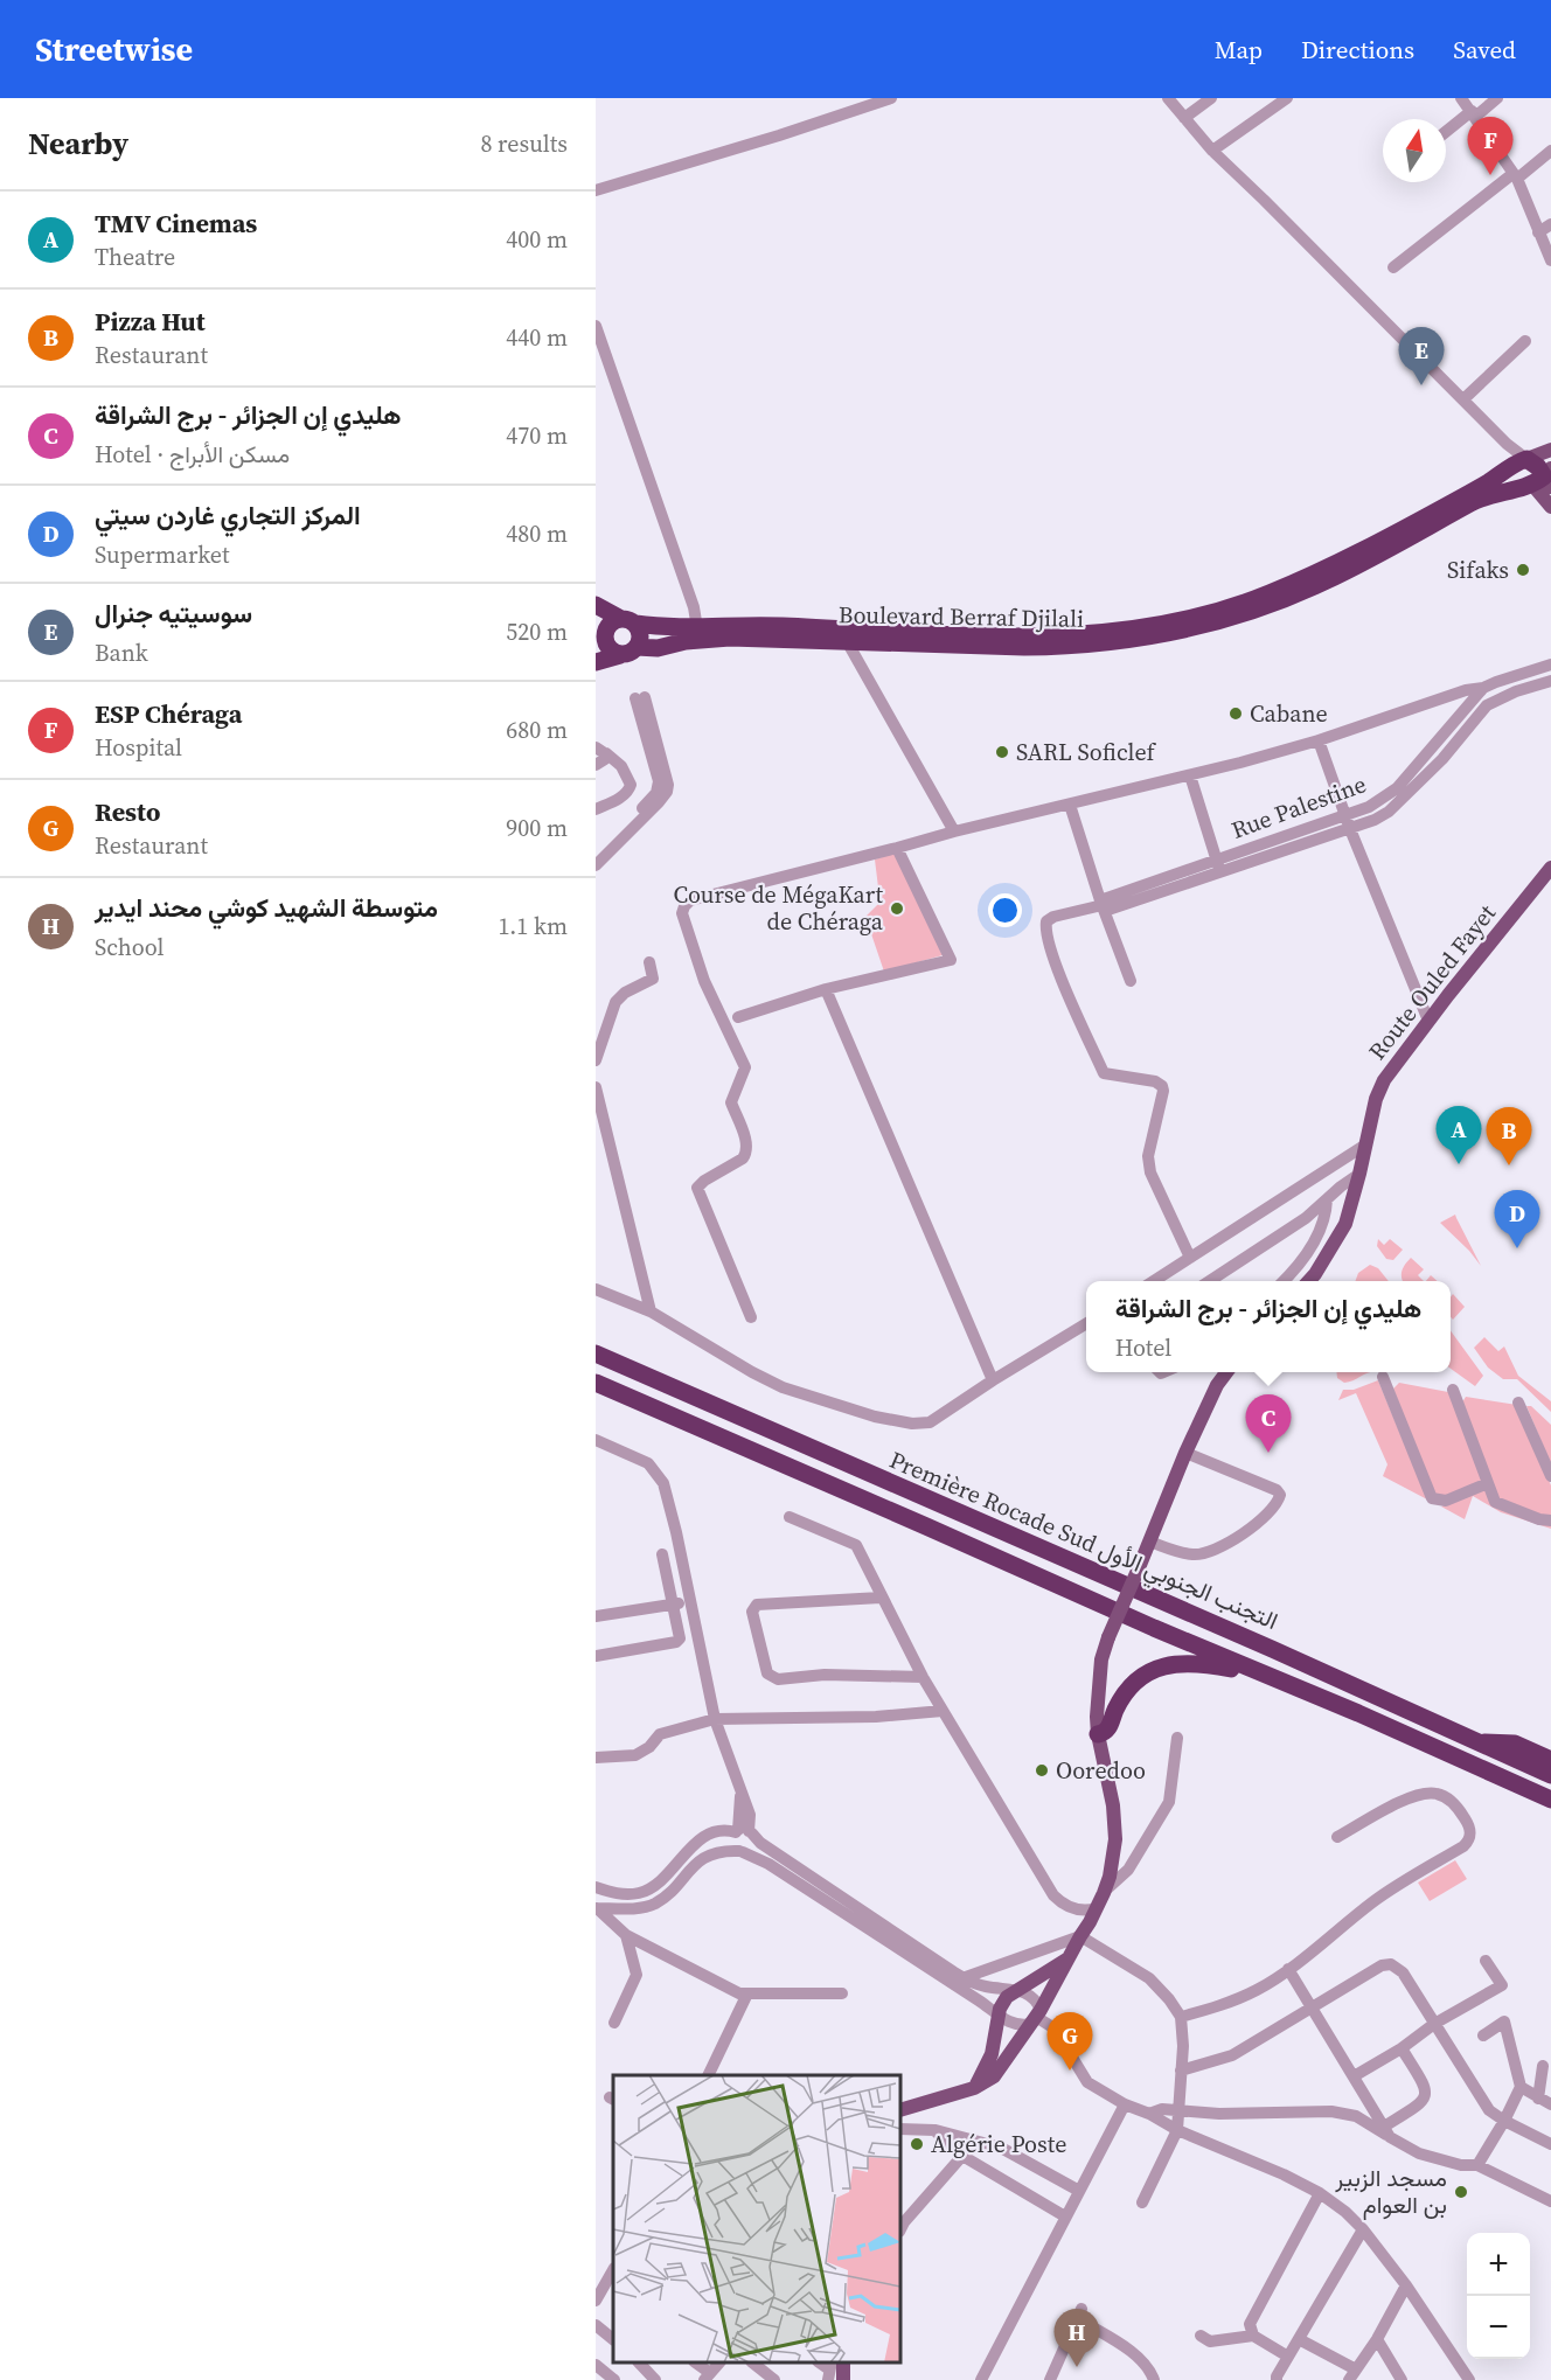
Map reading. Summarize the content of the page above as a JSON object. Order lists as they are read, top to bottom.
{
  "streets": {
    "highway": ["Boulevard Berraf Djilali", "Première Rocade Sud التجنب الجنوبي الأول"],
    "main road": ["Route Ouled Fayet"],
    "street": ["Rue Palestine"]
  },
  "places": [
    "Sifaks",
    "Cabane",
    "SARL Soficlef",
    "Course de MégaKart de Chéraga",
    "Ooredoo",
    "Algérie Poste",
    "مسجد الزبير بن العوام"
  ],
  "north": "top",
  "page": {
    "header": "Streetwise",
    "nav": ["Map", "Directions", "Saved"],
    "heading": ["Nearby", "8 results"],
    "pins": [
      "F",
      "E",
      "A",
      "B",
      "D",
      "C",
      "G",
      "H"
    ],
    "list": [
      {
        "mark": "A",
        "name": "TMV Cinemas",
        "note": "Theatre",
        "value": "400 m"
      },
      {
        "mark": "B",
        "name": "Pizza Hut",
        "note": "Restaurant",
        "value": "440 m"
      },
      {
        "mark": "C",
        "name": "هليدي إن الجزائر - برج الشراقة",
        "note": "Hotel · مسكن الأبراج",
        "value": "470 m"
      },
      {
        "mark": "D",
        "name": "المركز التجاري غاردن سيتي",
        "note": "Supermarket",
        "value": "480 m"
      },
      {
        "mark": "E",
        "name": "سوسيتيه جنرال",
        "note": "Bank",
        "value": "520 m"
      },
      {
        "mark": "F",
        "name": "ESP Chéraga",
        "note": "Hospital",
        "value": "680 m"
      },
      {
        "mark": "G",
        "name": "Resto",
        "note": "Restaurant",
        "value": "900 m"
      },
      {
        "mark": "H",
        "name": "متوسطة الشهيد كوشي محند ايدير",
        "note": "School",
        "value": "1.1 km"
      }
    ],
    "popup": ["هليدي إن الجزائر - برج الشراقة", "Hotel"],
    "map_buttons": ["+", "−"]
  }
}
